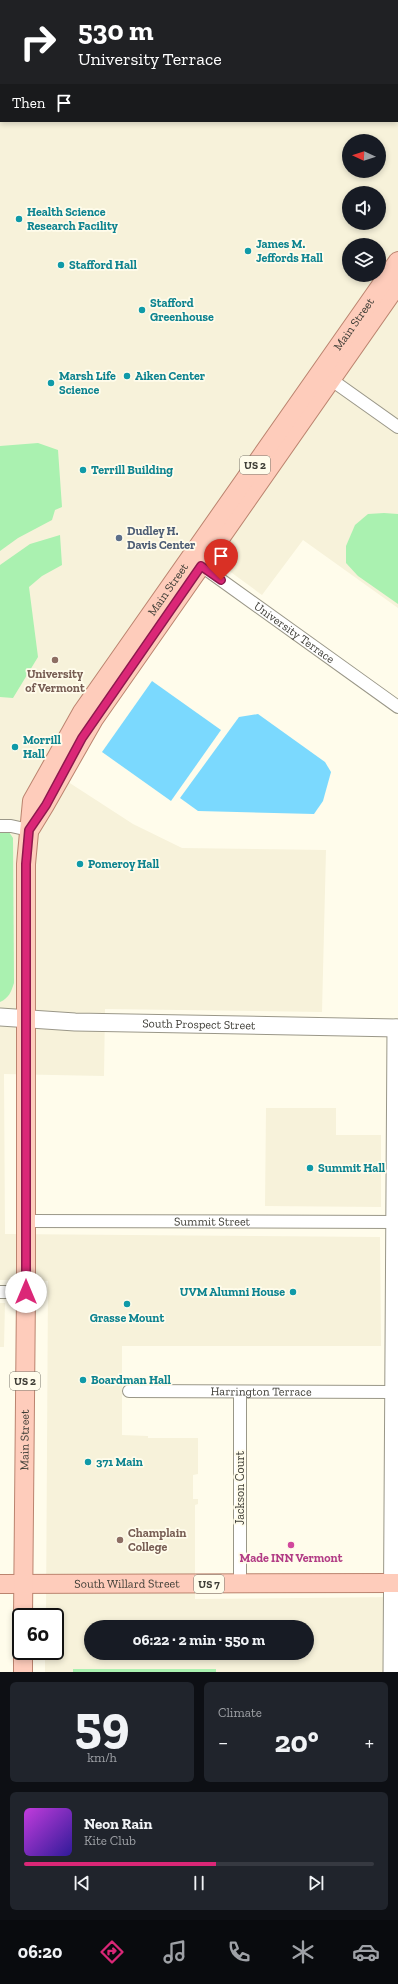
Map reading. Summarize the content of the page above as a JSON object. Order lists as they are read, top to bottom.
{
  "streets": {
    "main road": [
      "Main Street",
      "US 2",
      "South Willard Street",
      "US 7"
    ],
    "street": [
      "University Terrace",
      "South Prospect Street",
      "Summit Street",
      "Harrington Terrace",
      "Jackson Court"
    ]
  },
  "crossings": [
    ["Main Street", "University Terrace"],
    ["Main Street", "South Prospect Street"],
    ["Main Street", "Summit Street"],
    ["Main Street", "South Willard Street"],
    ["Harrington Terrace", "Jackson Court"],
    ["Jackson Court", "South Willard Street"]
  ],
  "places": [
    "Health Science Research Facility",
    "James M. Jeffords Hall",
    "Stafford Hall",
    "Stafford Greenhouse",
    "Aiken Center",
    "Marsh Life Science",
    "Terrill Building",
    "Dudley H. Davis Center",
    "University of Vermont",
    "Morrill Hall",
    "Pomeroy Hall",
    "Summit Hall",
    "UVM Alumni House",
    "Grasse Mount",
    "Boardman Hall",
    "371 Main",
    "Champlain College",
    "Made INN Vermont"
  ],
  "north": "left",
  "page": {
    "turn": ["530 m", "University Terrace"],
    "then": "Then",
    "limit": "60",
    "trip": "06:22 · 2 min · 550 m",
    "tile": [
      ["59", "km/h"],
      "Climate"
    ],
    "heat": ["−", "20°", "+"],
    "song": ["Neon Rain", "Kite Club"],
    "tabs": "06:20"
  }
}
